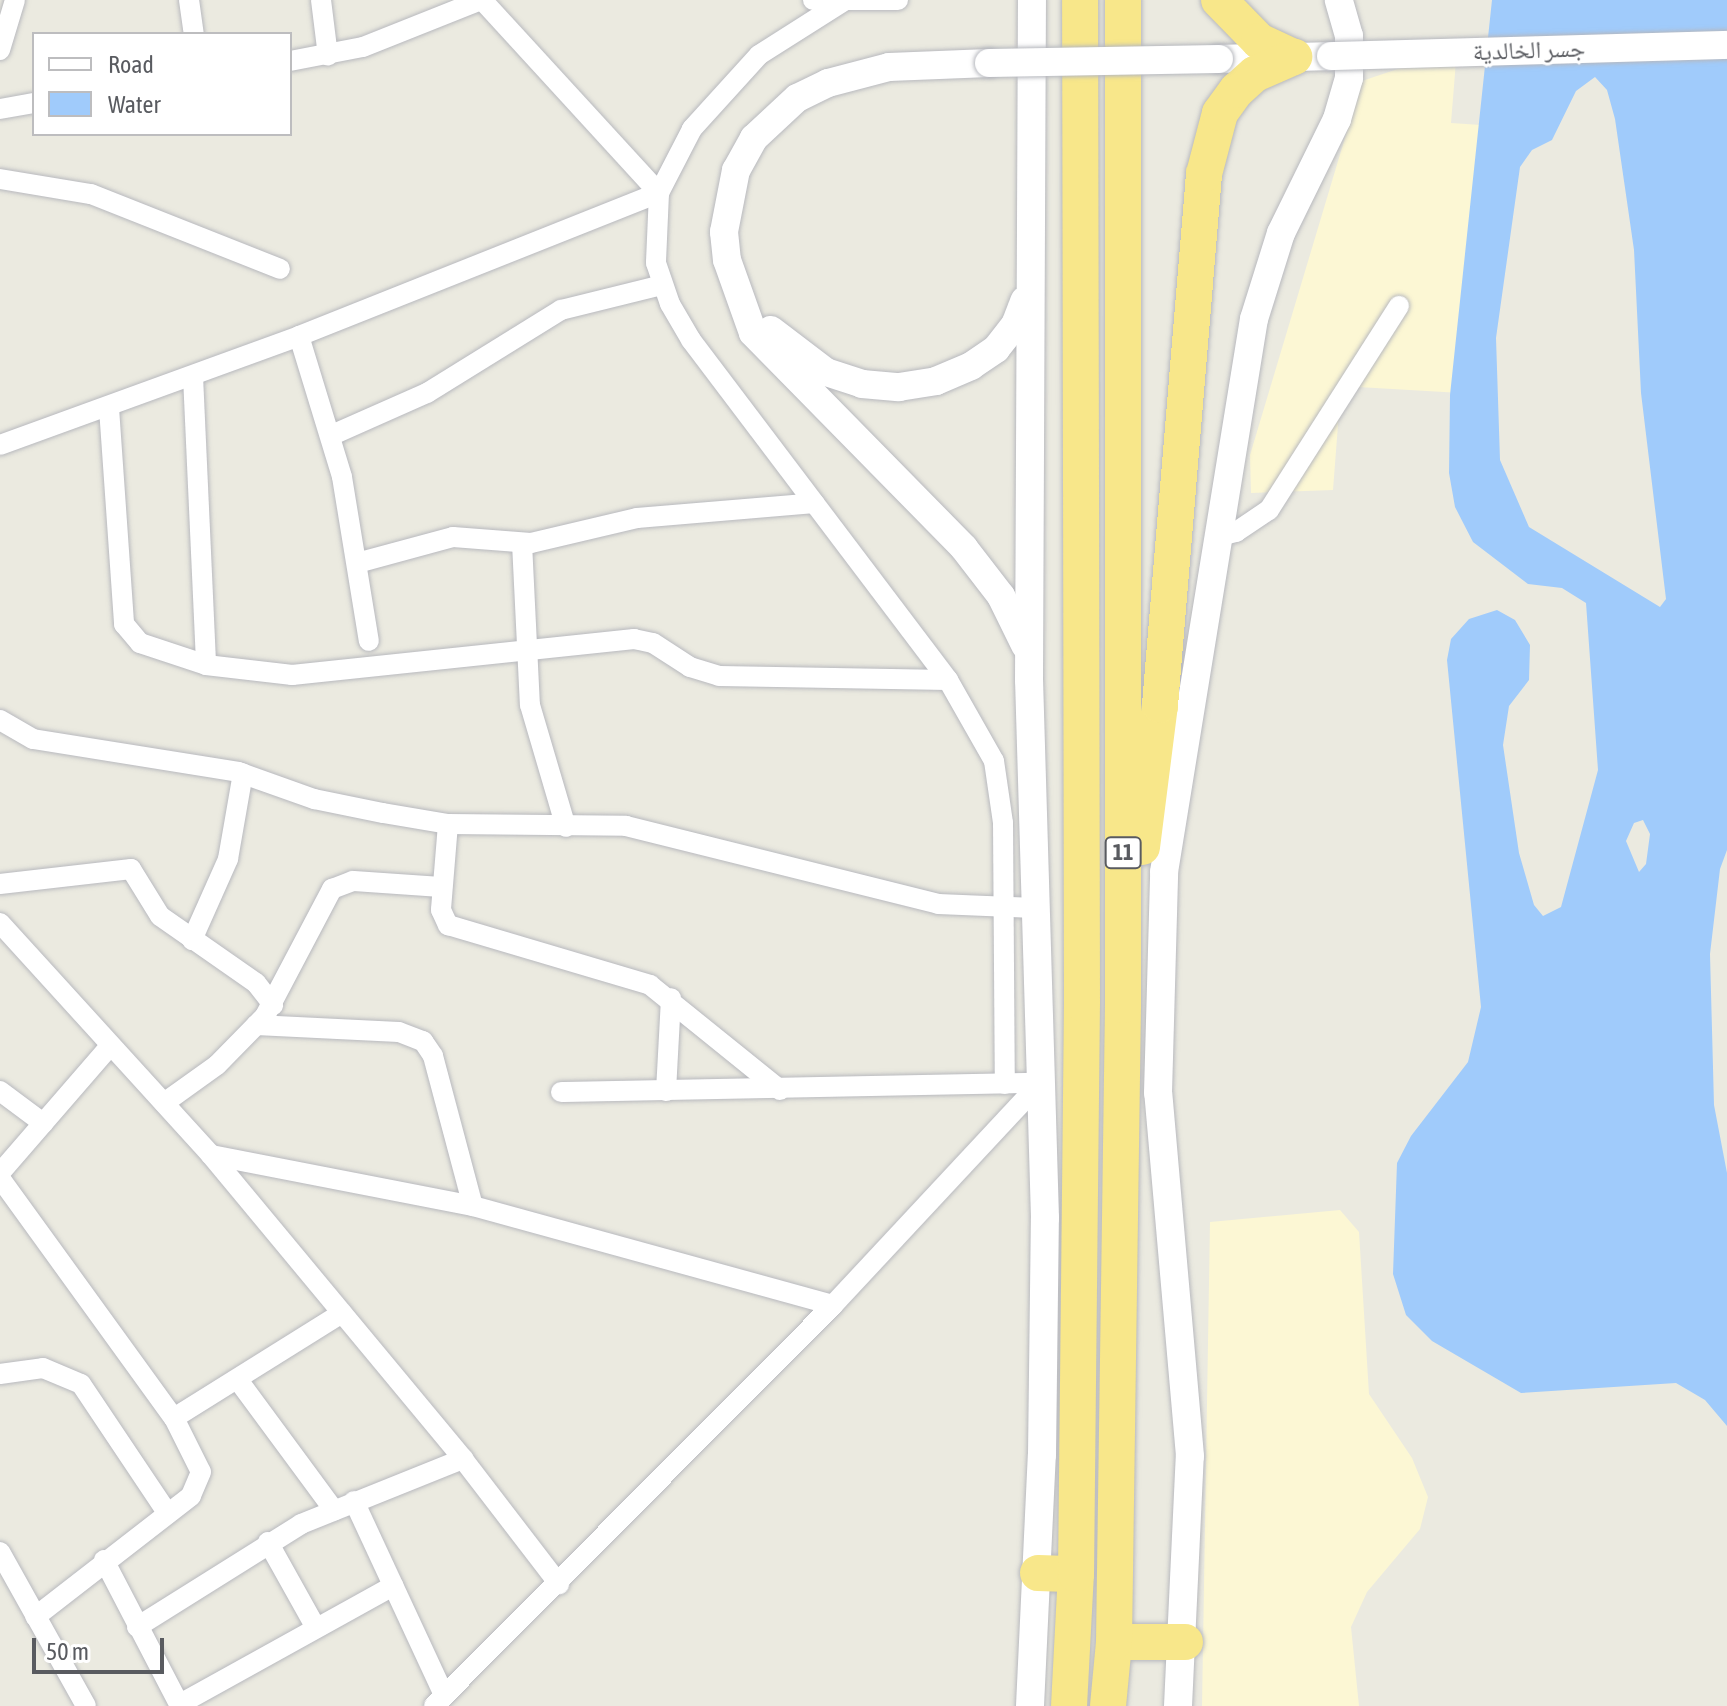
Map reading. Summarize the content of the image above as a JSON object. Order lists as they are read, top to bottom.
{
  "streets": {
    "highway": ["11"],
    "main road": ["جسر الخالدية"]
  },
  "legend": ["Road", "Water"],
  "scale_bar": "50 m"
}
